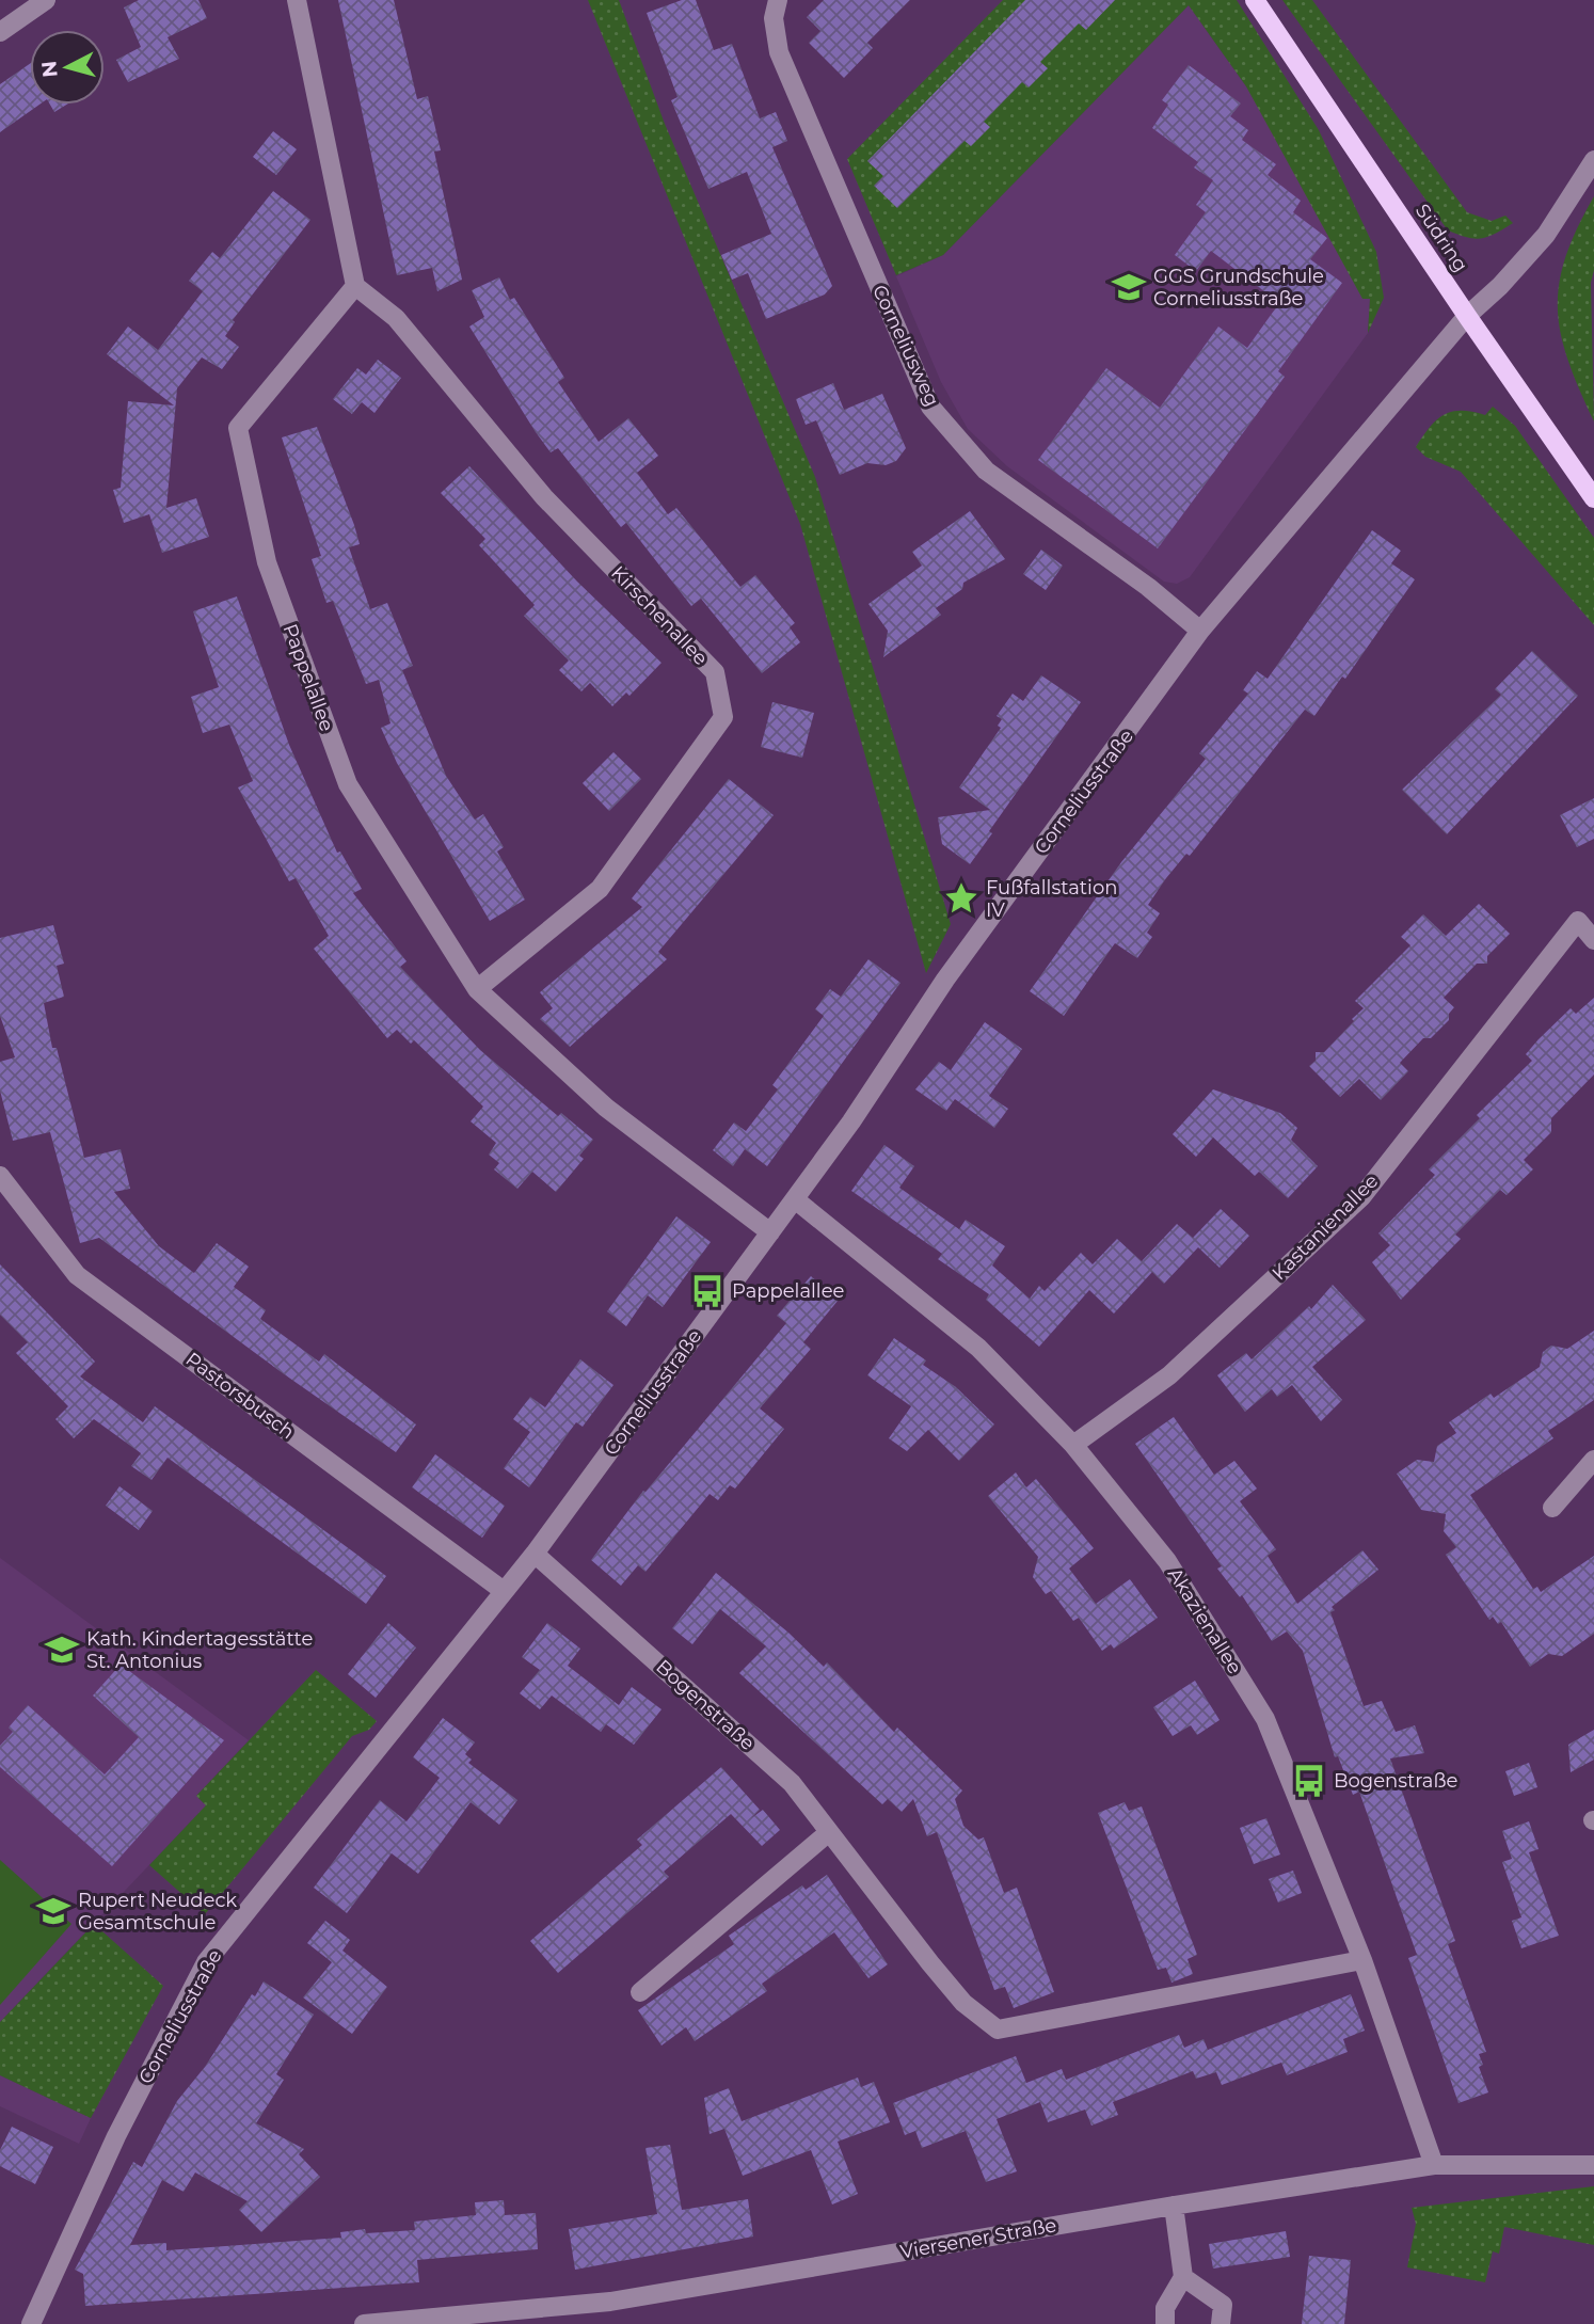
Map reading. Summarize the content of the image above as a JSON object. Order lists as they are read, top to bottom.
{
  "streets": {
    "main road": ["Südring"],
    "street": [
      "Corneliusweg",
      "Kirschenallee",
      "Pappelallee",
      "Corneliusstraße",
      "Kastanienallee",
      "Pastorsbusch",
      "Akazienallee",
      "Bogenstraße",
      "Viersener Straße"
    ]
  },
  "crossings": [
    ["Südring", "Corneliusstraße"],
    ["Corneliusweg", "Corneliusstraße"],
    ["Kirschenallee", "Pappelallee"],
    ["Pappelallee", "Corneliusstraße"],
    ["Corneliusstraße", "Pastorsbusch"],
    ["Corneliusstraße", "Akazienallee"],
    ["Corneliusstraße", "Bogenstraße"],
    ["Kastanienallee", "Akazienallee"],
    ["Akazienallee", "Bogenstraße"],
    ["Akazienallee", "Viersener Straße"]
  ],
  "places": {
    "school or university": ["GGS Grundschule Corneliusstraße", "Kath. Kindertagesstätte St. Antonius", "Rupert Neudeck Gesamtschule"],
    "place": ["Fußfallstation IV"],
    "bus stop": ["Pappelallee", "Bogenstraße"]
  },
  "north": "left"
}
